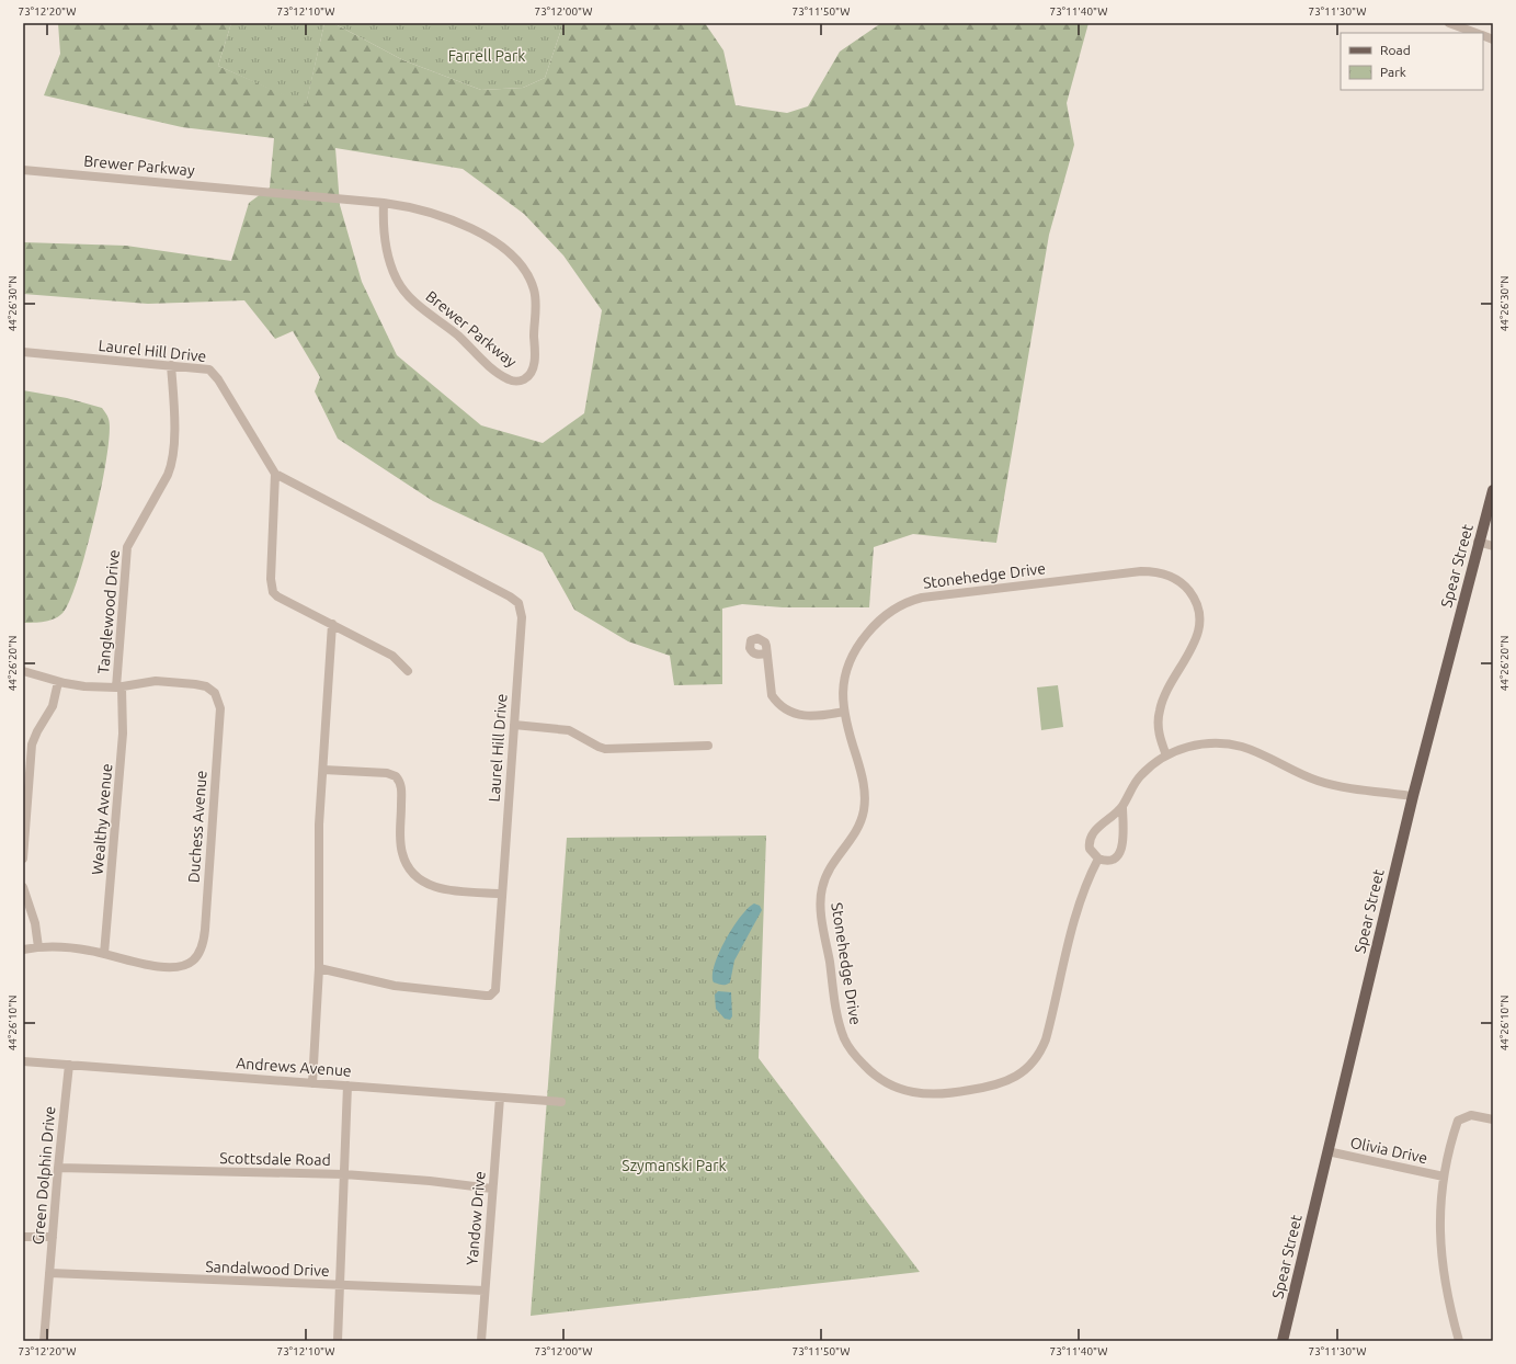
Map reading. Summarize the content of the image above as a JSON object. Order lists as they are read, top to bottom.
{
  "streets": {
    "main road": ["Spear Street"],
    "street": [
      "Brewer Parkway",
      "Laurel Hill Drive",
      "Stonehedge Drive",
      "Tanglewood Drive",
      "Wealthy Avenue",
      "Duchess Avenue",
      "Andrews Avenue",
      "Olivia Drive",
      "Scottsdale Road",
      "Green Dolphin Drive",
      "Yandow Drive",
      "Sandalwood Drive"
    ]
  },
  "crossings": [
    ["Laurel Hill Drive", "Tanglewood Drive"],
    ["Spear Street", "Olivia Drive"],
    ["Tanglewood Drive", "Wealthy Avenue"],
    ["Tanglewood Drive", "Duchess Avenue"],
    ["Wealthy Avenue", "Duchess Avenue"],
    ["Andrews Avenue", "Green Dolphin Drive"],
    ["Andrews Avenue", "Yandow Drive"],
    ["Scottsdale Road", "Green Dolphin Drive"],
    ["Scottsdale Road", "Yandow Drive"],
    ["Green Dolphin Drive", "Sandalwood Drive"],
    ["Yandow Drive", "Sandalwood Drive"]
  ],
  "parks": ["Farrell Park", "Szymanski Park"],
  "legend": ["Road", "Park"],
  "coordinates": [
    "73°12'20\"W",
    "73°12'10\"W",
    "73°12'00\"W",
    "73°11'50\"W",
    "73°11'40\"W",
    "73°11'30\"W",
    "44°26'30\"N",
    "44°26'20\"N",
    "44°26'10\"N"
  ]
}
